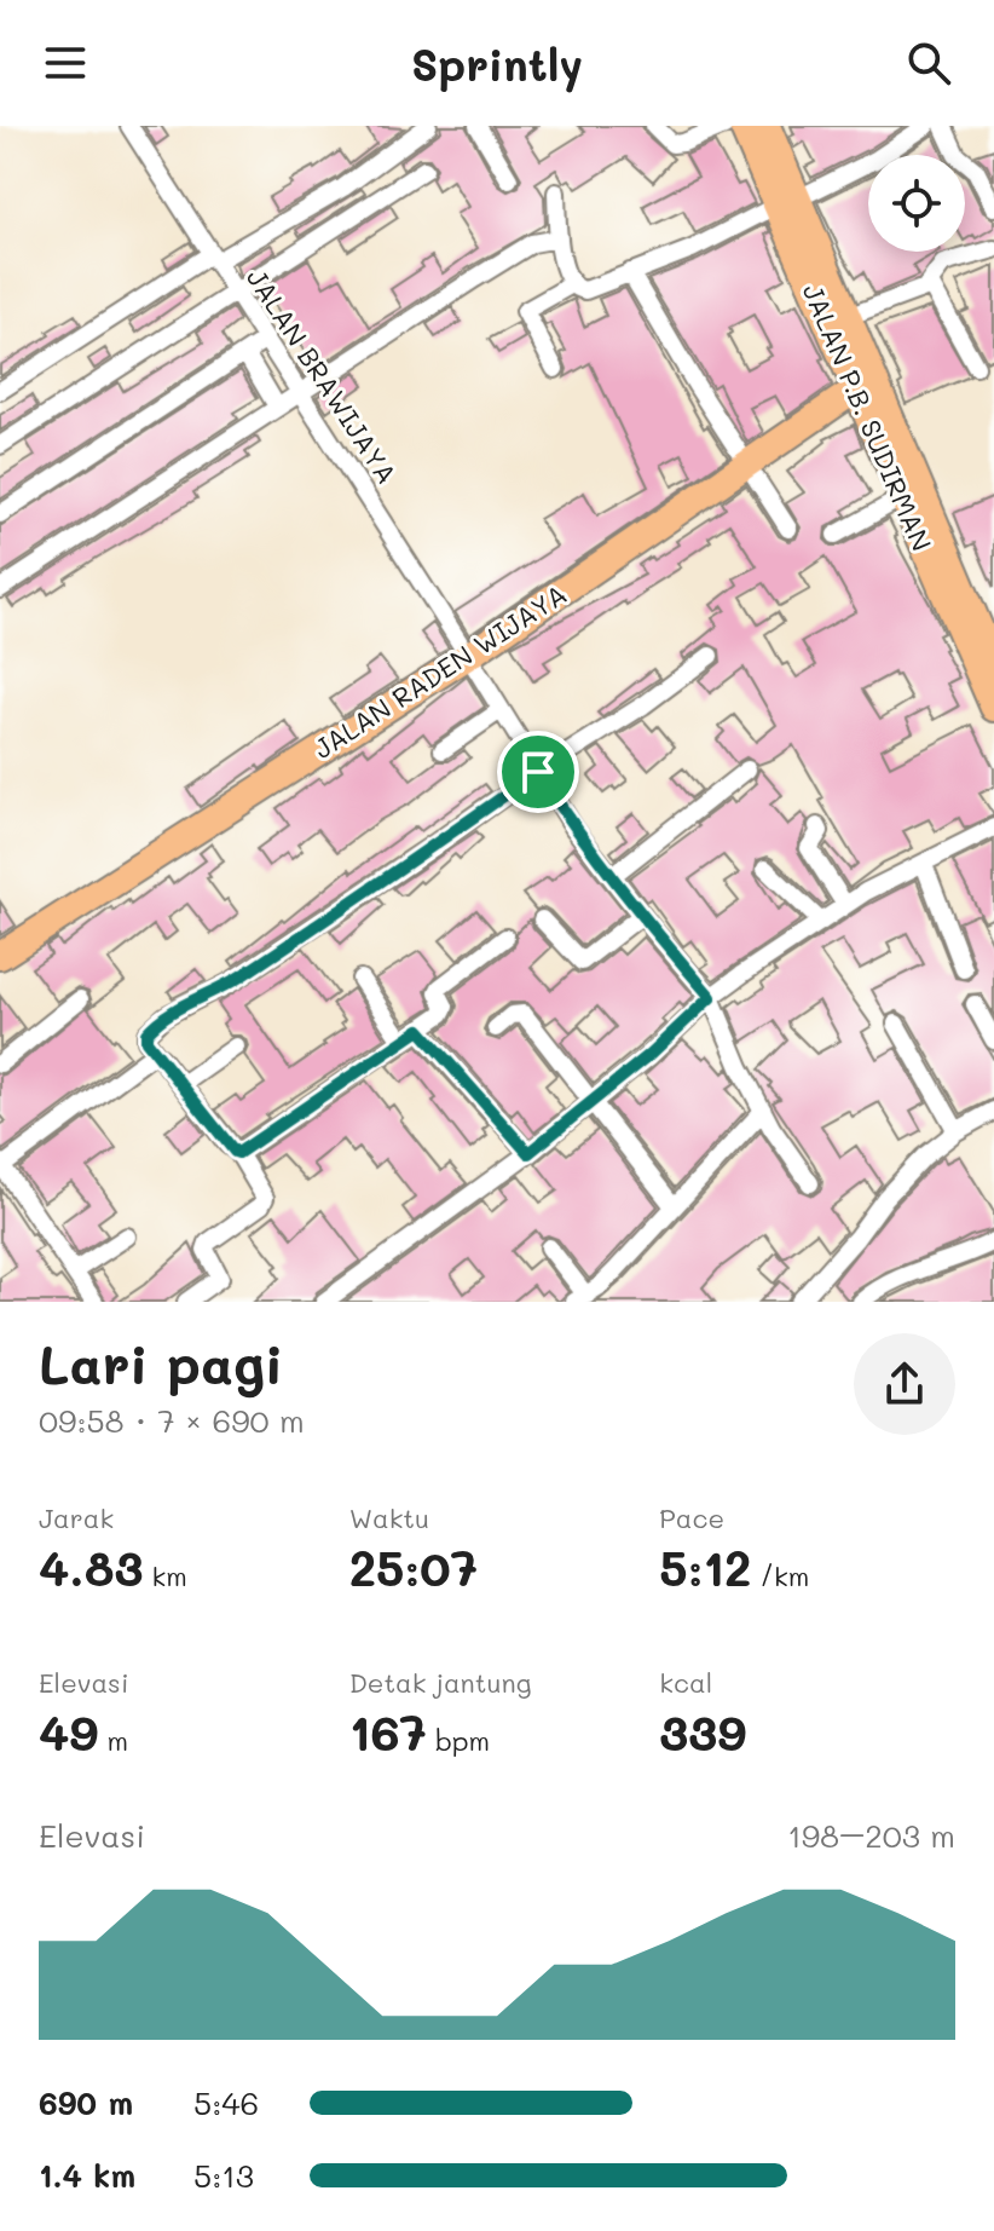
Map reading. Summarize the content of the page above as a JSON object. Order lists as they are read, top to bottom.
{
  "streets": {
    "highway": ["JALAN P.B. SUDIRMAN", "JALAN RADEN WIJAYA"],
    "street": ["JALAN BRAWIJAYA"]
  },
  "crossings": [
    ["JALAN BRAWIJAYA", "JALAN RADEN WIJAYA"],
    ["JALAN P.B. SUDIRMAN", "JALAN RADEN WIJAYA"]
  ],
  "page": {
    "header": "Sprintly",
    "heading": ["Lari pagi", "09:58 · 7 × 690 m"],
    "stats": [
      ["Jarak", "4.83 km"],
      ["Waktu", "25:07"],
      ["Pace", "5:12 /km"],
      ["Elevasi", "49 m"],
      ["Detak jantung", "167 bpm"],
      ["kcal", "339"]
    ],
    "chart": ["Elevasi", "198–203 m"],
    "list": [
      {
        "name": "690 m",
        "note": "5:46"
      },
      {
        "name": "1.4 km",
        "note": "5:13"
      }
    ]
  }
}
